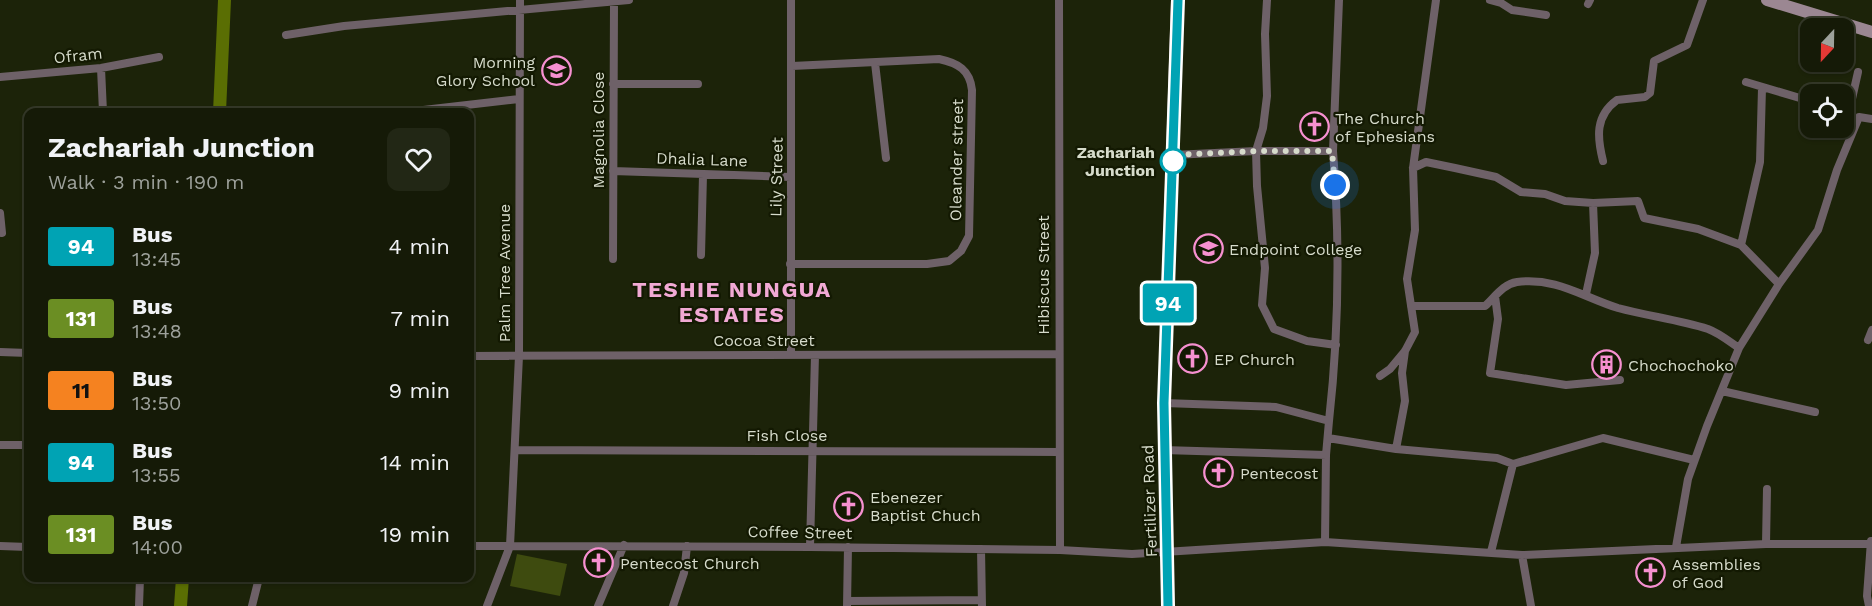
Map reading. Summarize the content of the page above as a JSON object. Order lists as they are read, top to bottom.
{
  "streets": {
    "street": [
      "Ofram",
      "Magnolia Close",
      "Dhalia Lane",
      "Oleander street",
      "Lily Street",
      "Palm Tree Avenue",
      "Hibiscus Street",
      "Cocoa Street",
      "Fish Close",
      "Fertilizer Road",
      "Coffee Street"
    ]
  },
  "crossings": [
    ["Magnolia Close", "Dhalia Lane"],
    ["Dhalia Lane", "Lily Street"],
    ["Oleander street", "Lily Street"],
    ["Lily Street", "Cocoa Street"],
    ["Palm Tree Avenue", "Cocoa Street"],
    ["Palm Tree Avenue", "Fish Close"],
    ["Palm Tree Avenue", "Coffee Street"],
    ["Hibiscus Street", "Cocoa Street"],
    ["Hibiscus Street", "Fish Close"],
    ["Hibiscus Street", "Coffee Street"],
    ["Fertilizer Road", "Coffee Street"]
  ],
  "districts": ["TESHIE NUNGUA ESTATES"],
  "places": {
    "school or university": ["Morning Glory School", "Endpoint College"],
    "church": [
      "The Church of Ephesians",
      "EP Church",
      "Pentecost",
      "Ebenezer Baptist Chuch",
      "Pentecost Church",
      "Assemblies of God"
    ],
    "other": ["Zachariah Junction"],
    "building": ["Chochochoko"]
  },
  "lines": ["bus line 94"],
  "north": "bottom",
  "page": {
    "on_map": "94",
    "heading": ["Zachariah Junction", "Walk · 3 min · 190 m"],
    "list": [
      {
        "mark": "94",
        "name": "Bus",
        "note": "13:45",
        "value": "4 min"
      },
      {
        "mark": "131",
        "name": "Bus",
        "note": "13:48",
        "value": "7 min"
      },
      {
        "mark": "11",
        "name": "Bus",
        "note": "13:50",
        "value": "9 min"
      },
      {
        "mark": "94",
        "name": "Bus",
        "note": "13:55",
        "value": "14 min"
      },
      {
        "mark": "131",
        "name": "Bus",
        "note": "14:00",
        "value": "19 min"
      }
    ]
  }
}
